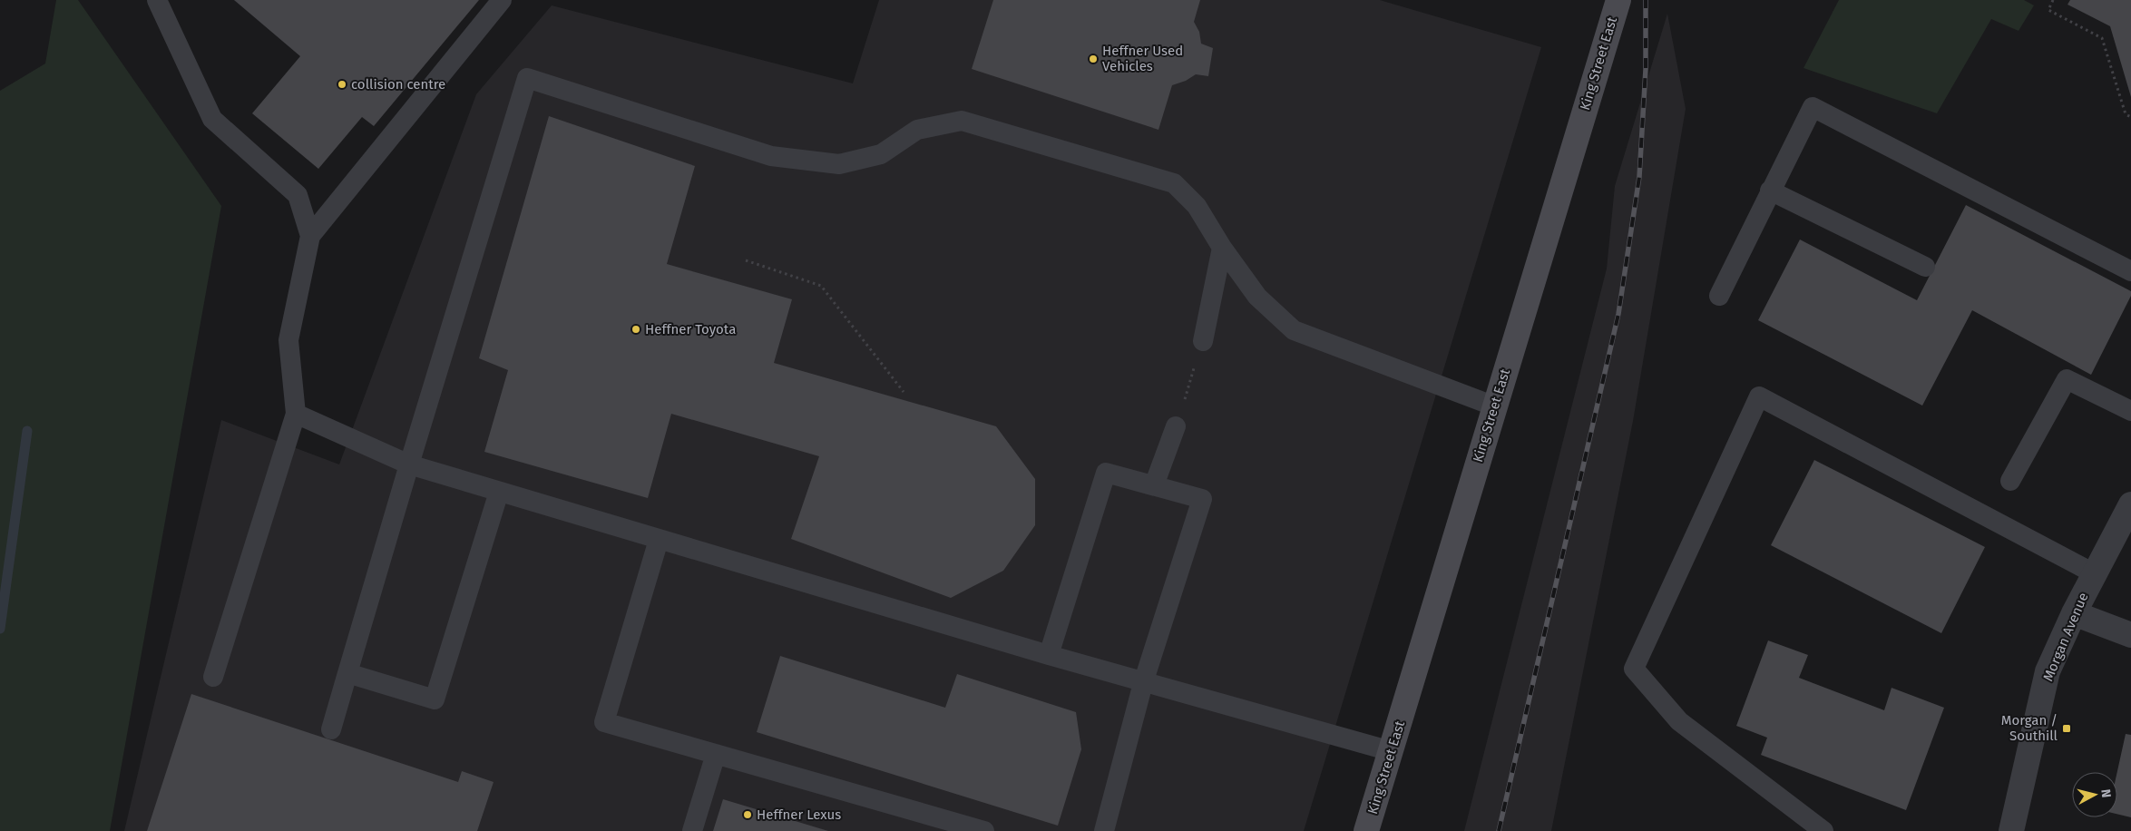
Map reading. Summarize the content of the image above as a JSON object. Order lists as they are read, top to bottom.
{
  "streets": {
    "main road": ["King Street East"],
    "street": ["Morgan Avenue"]
  },
  "places": {
    "other": [
      "Heffner Used Vehicles",
      "collision centre",
      "Heffner Toyota",
      "Heffner Lexus"
    ],
    "transit": ["Morgan / Southill"]
  },
  "north": "right"
}
